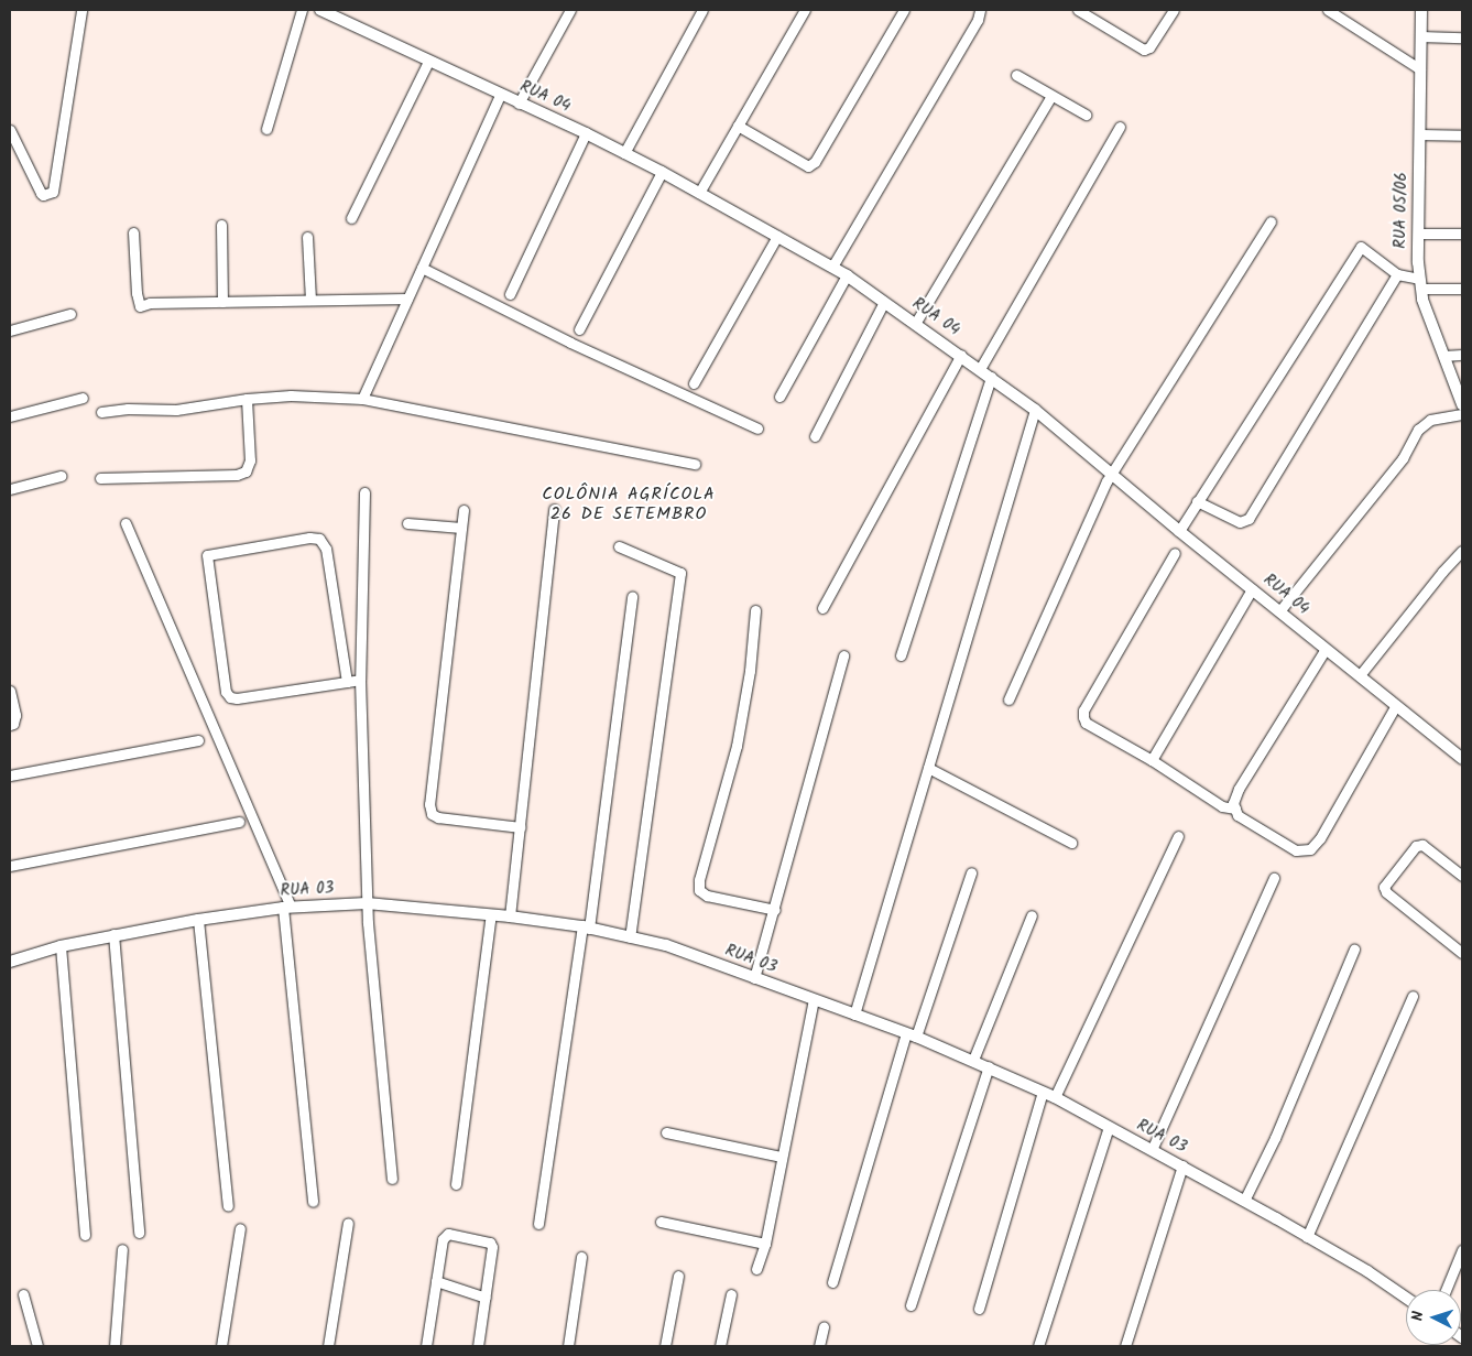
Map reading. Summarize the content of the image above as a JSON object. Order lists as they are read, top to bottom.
{
  "streets": {
    "street": ["RUA 04", "RUA 05/06", "RUA 03"]
  },
  "districts": ["COLÔNIA AGRÍCOLA 26 DE SETEMBRO"],
  "north": "left"
}
